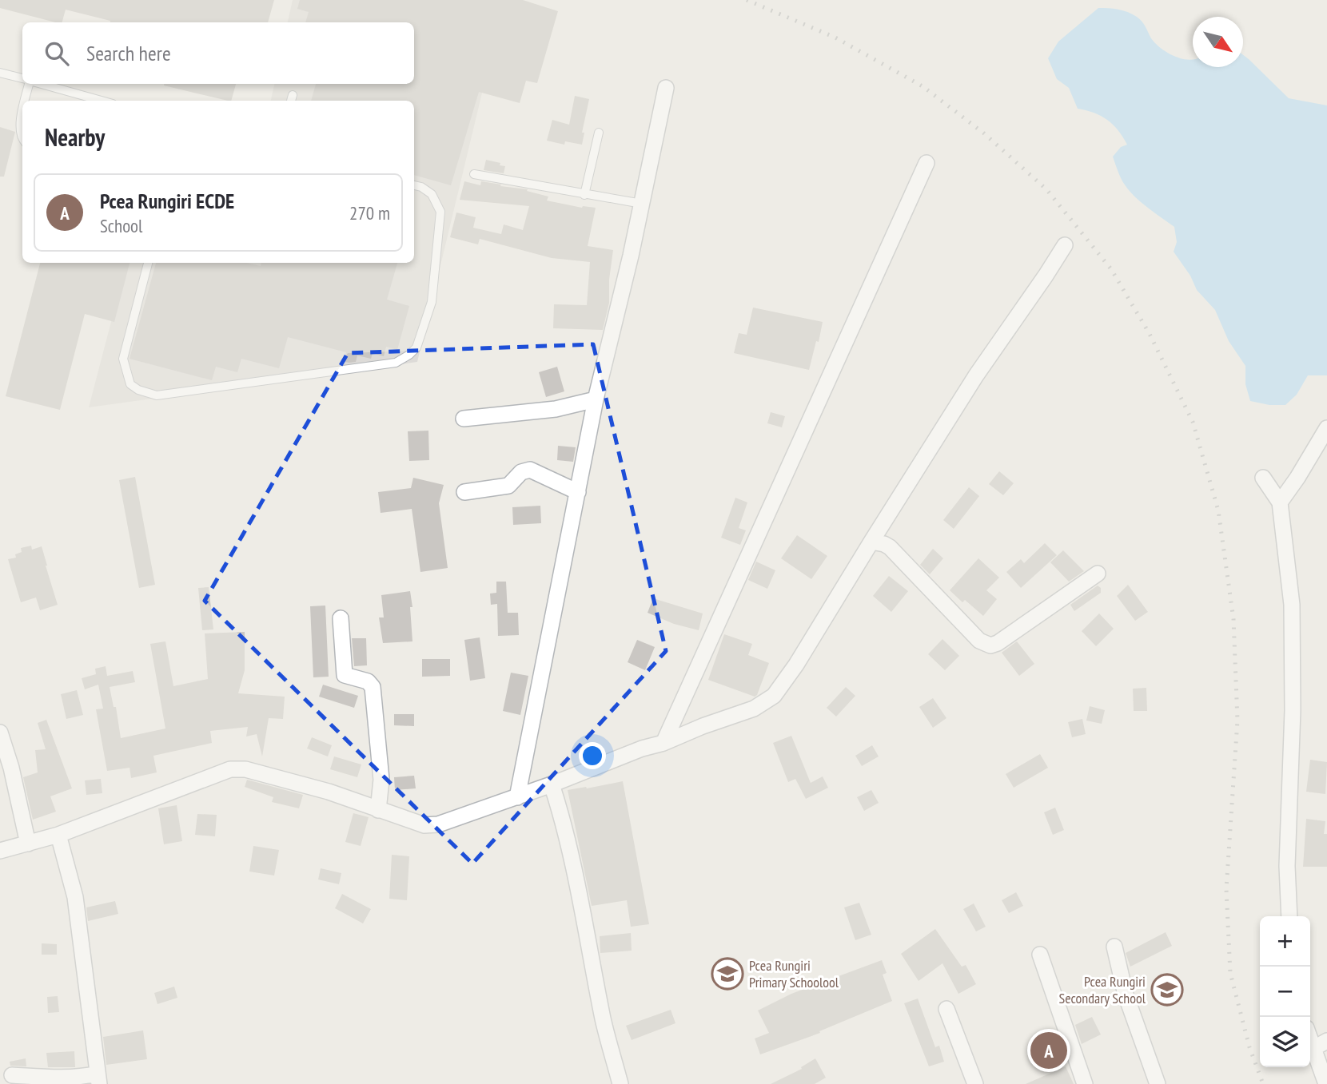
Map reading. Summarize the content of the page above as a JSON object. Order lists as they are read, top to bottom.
{
  "places": {
    "school or university": ["Pcea Rungiri Primary Schoolool", "Pcea Rungiri Secondary School"]
  },
  "north": "bottom right",
  "page": {
    "search": "Search here",
    "heading": "Nearby",
    "list": [
      {
        "mark": "A",
        "name": "Pcea Rungiri ECDE",
        "note": "School",
        "value": "270 m"
      }
    ],
    "map_buttons": ["+", "−"],
    "pins": "A"
  }
}
